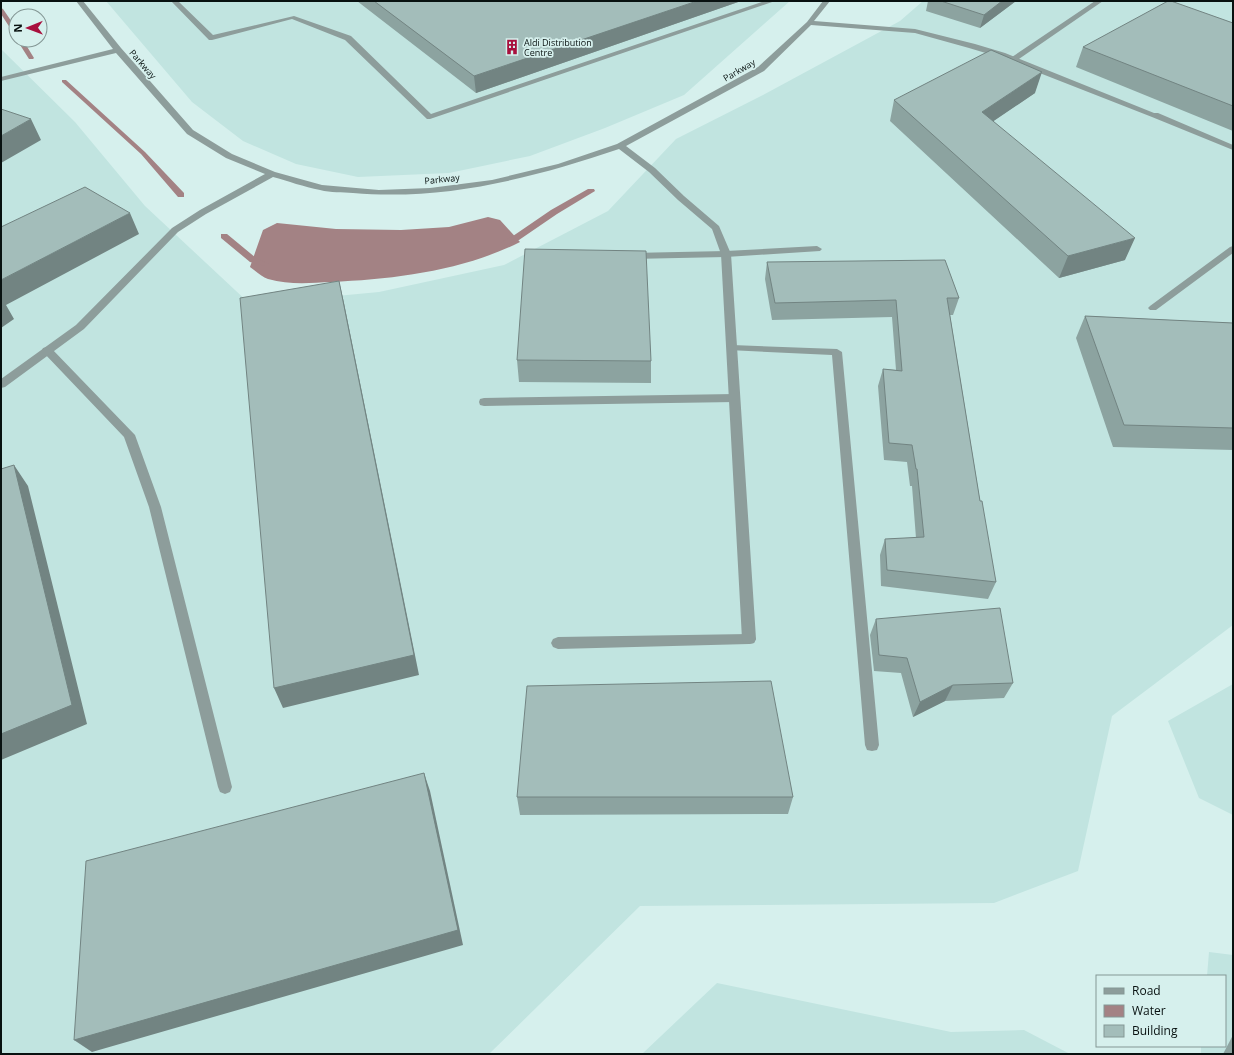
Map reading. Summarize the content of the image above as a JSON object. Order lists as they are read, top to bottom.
{
  "streets": {
    "street": ["Parkway"]
  },
  "places": {
    "building": ["Aldi Distribution Centre"]
  },
  "legend": ["Road", "Water", "Building"],
  "north": "left"
}
